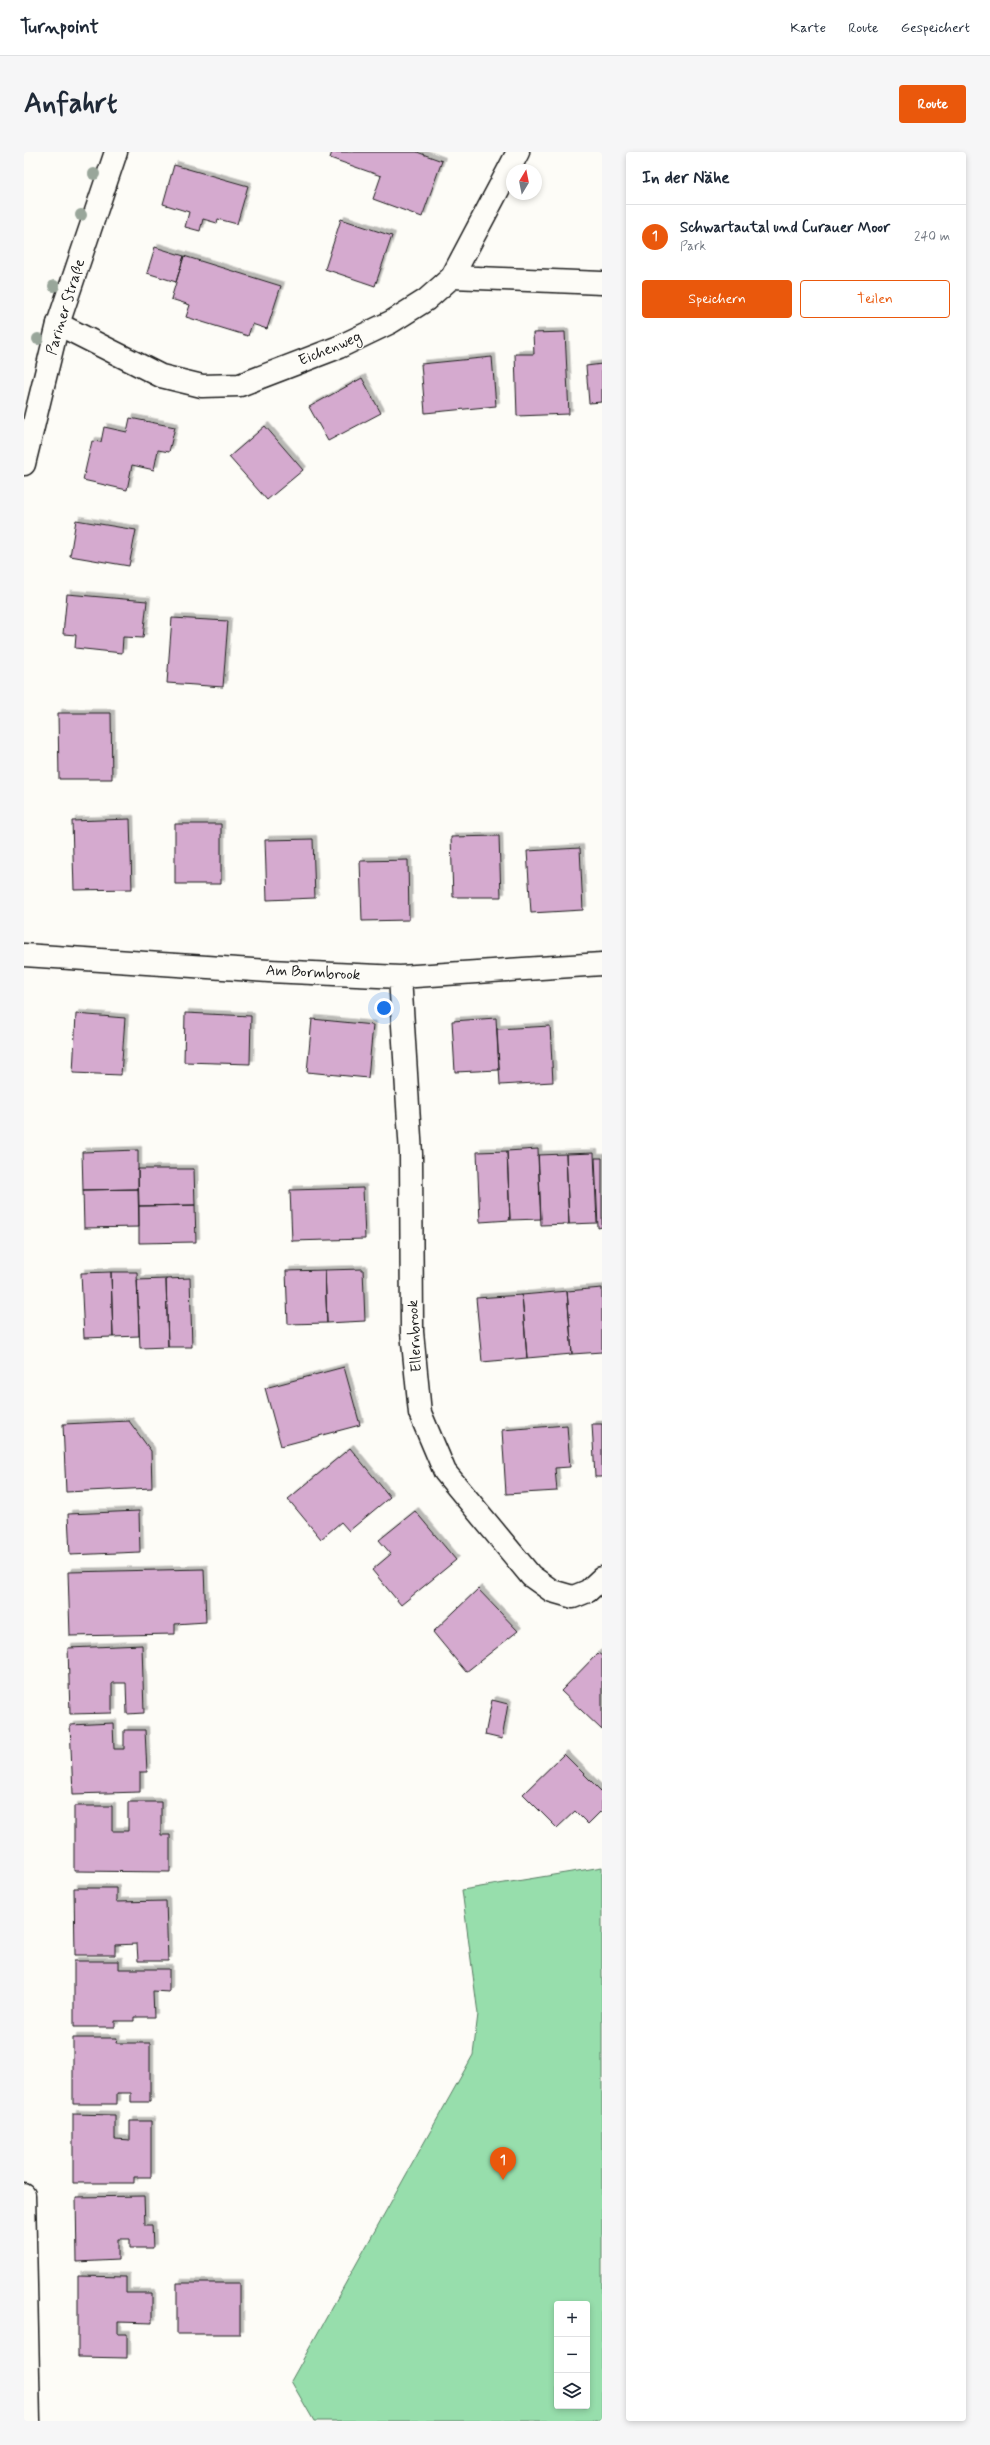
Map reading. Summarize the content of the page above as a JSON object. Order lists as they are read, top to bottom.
{
  "streets": {
    "street": [
      "Pariner Straße",
      "Eichenweg",
      "Am Bormbrook",
      "Ellernbrook"
    ]
  },
  "crossings": [
    ["Pariner Straße", "Eichenweg"],
    ["Am Bormbrook", "Ellernbrook"]
  ],
  "north": "top",
  "page": {
    "header": "Turnpoint",
    "nav": ["Karte", "Route", "Gespeichert"],
    "buttons": [
      "Route",
      ["Speichern", "Teilen"]
    ],
    "title": "Anfahrt",
    "heading": "In der Nähe",
    "list": [
      {
        "mark": "1",
        "name": "Schwartautal und Curauer Moor",
        "note": "Park",
        "value": "240 m"
      }
    ],
    "pins": "1",
    "map_buttons": ["+", "−"]
  }
}
